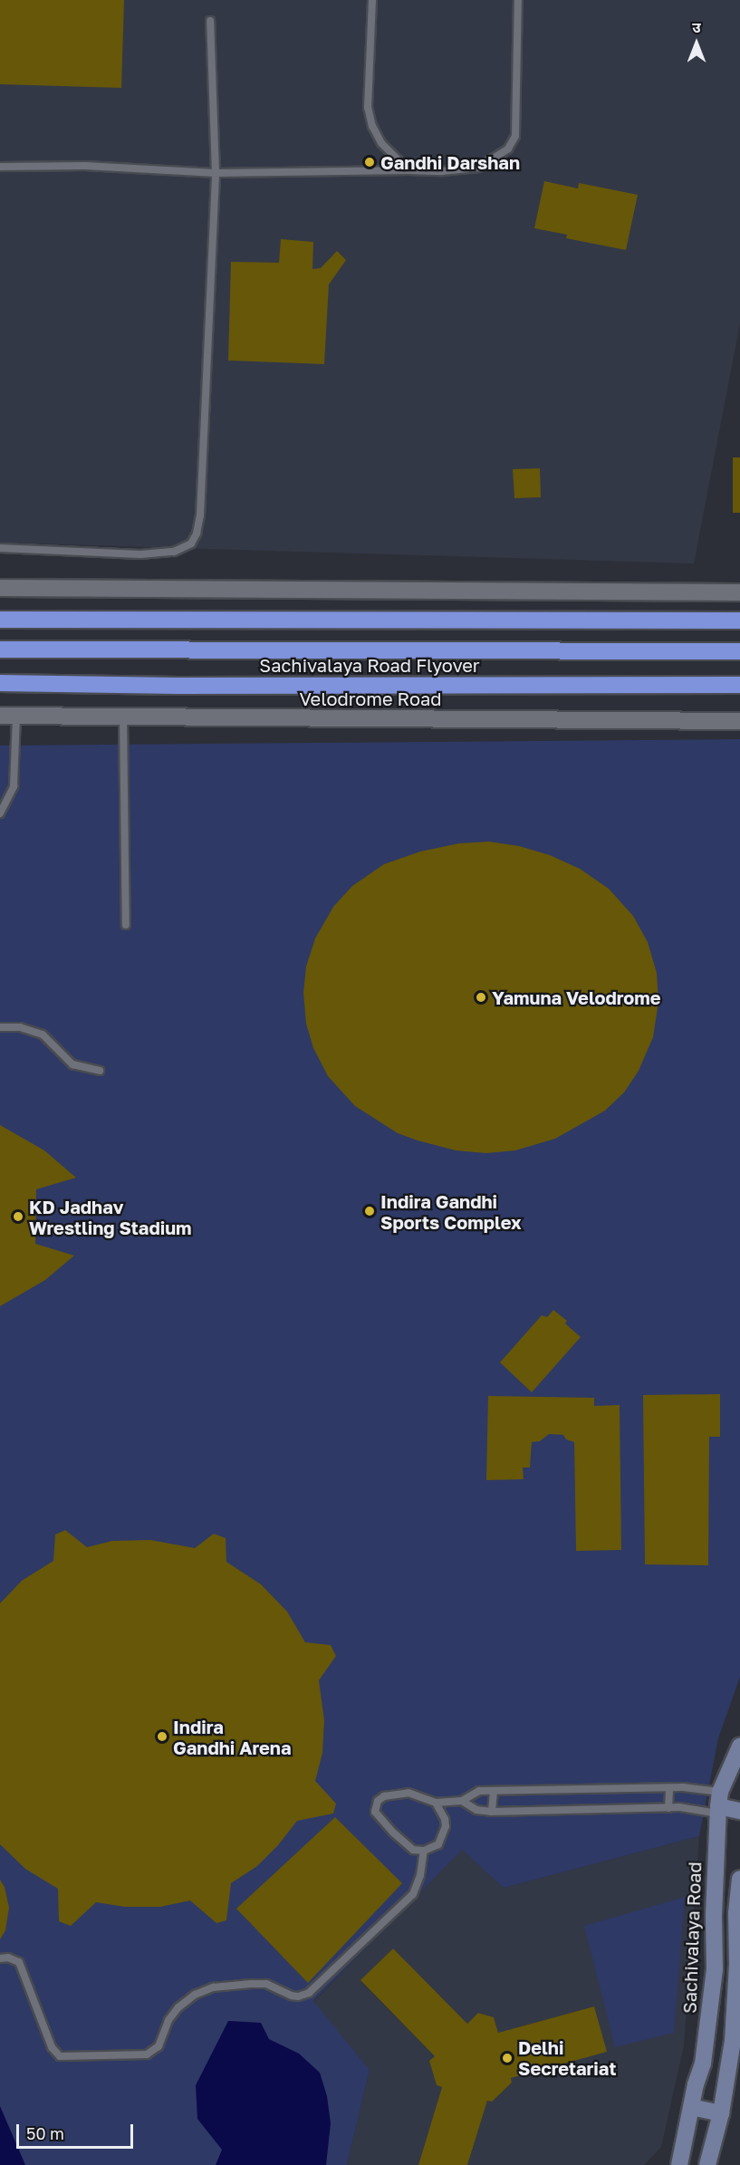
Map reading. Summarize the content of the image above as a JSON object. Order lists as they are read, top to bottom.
{
  "streets": {
    "highway": ["Sachivalaya Road Flyover"],
    "main road": ["Sachivalaya Road"],
    "street": ["Velodrome Road"]
  },
  "places": [
    "Gandhi Darshan",
    "Yamuna Velodrome",
    "Indira Gandhi Sports Complex",
    "KD Jadhav Wrestling Stadium",
    "Indira Gandhi Arena",
    "Delhi Secretariat"
  ],
  "scale_bar": "50 m",
  "north": "top"
}
